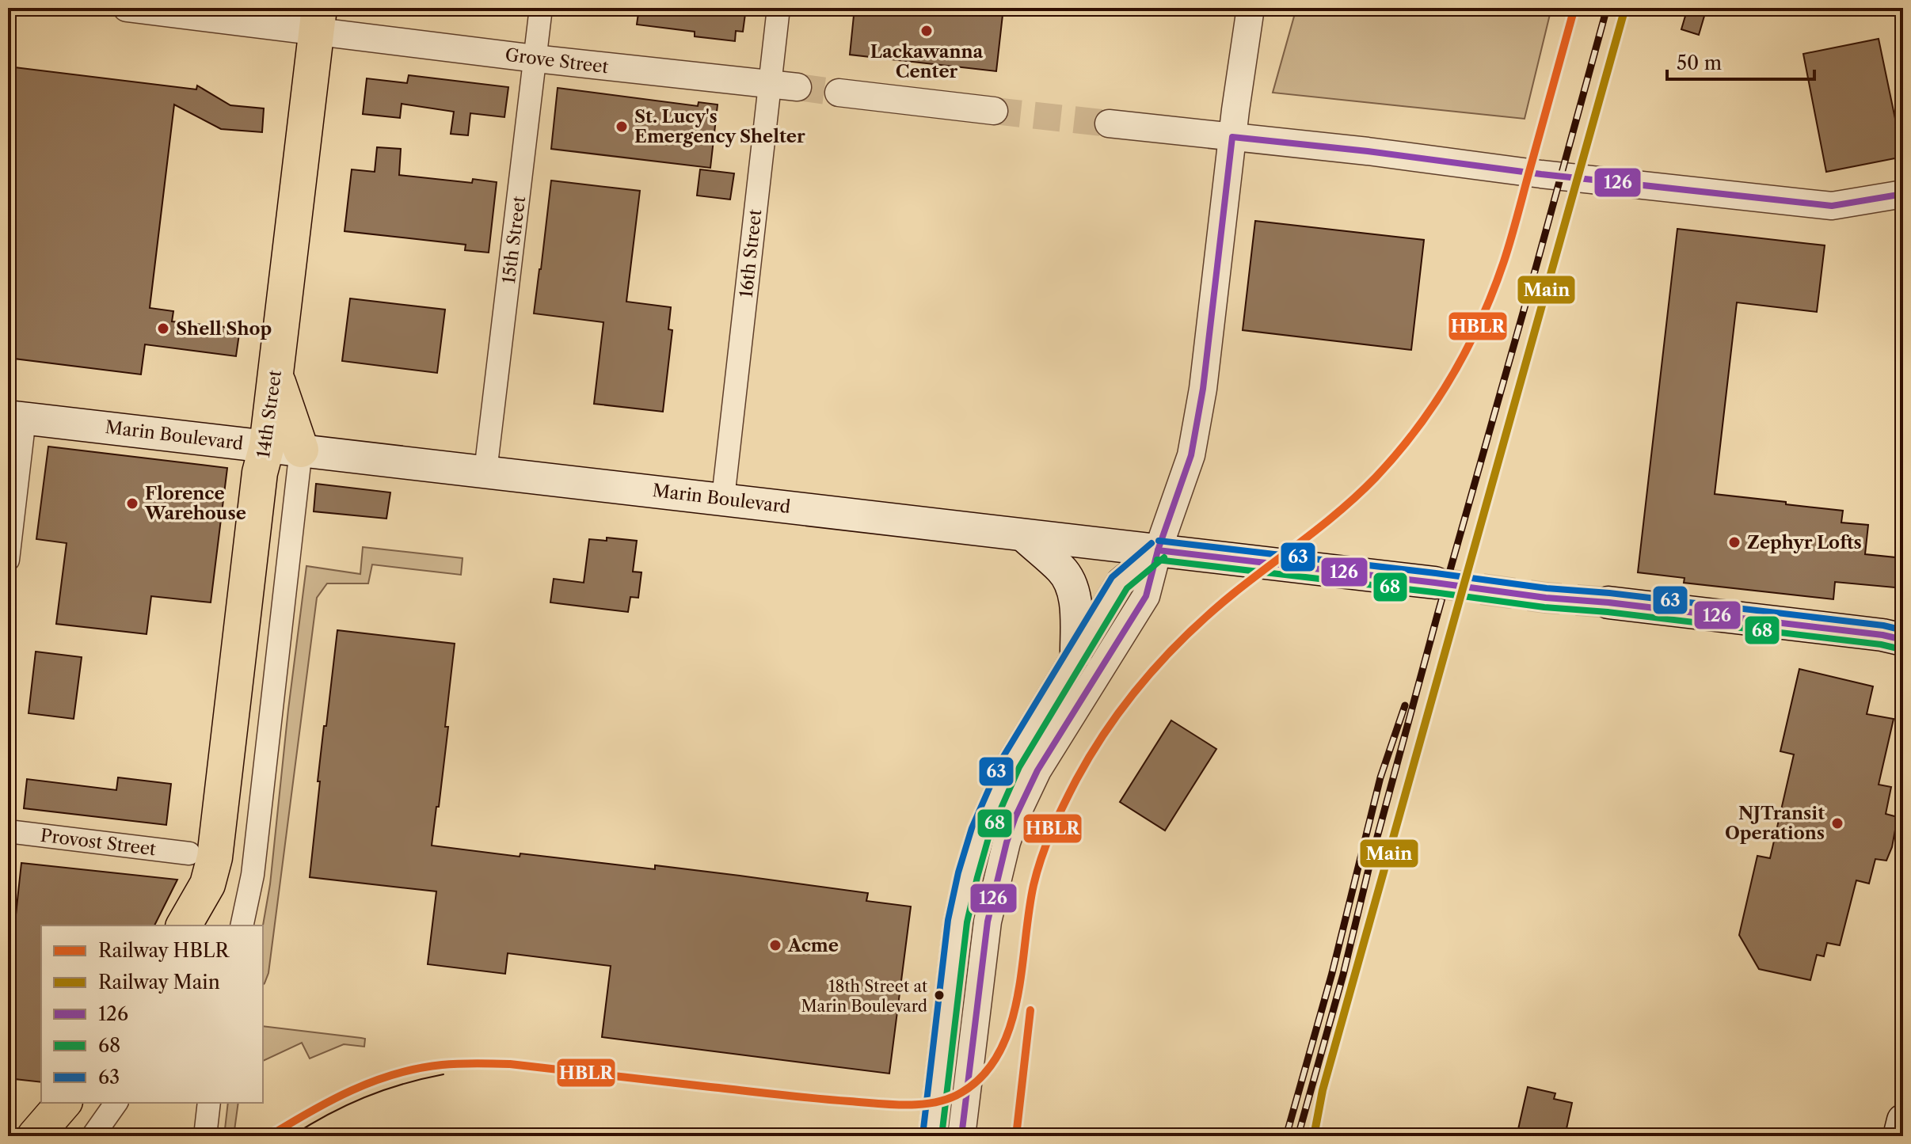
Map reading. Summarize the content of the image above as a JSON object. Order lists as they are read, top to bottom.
{
  "streets": {
    "highway": ["14th Street"],
    "main road": ["Marin Boulevard"],
    "street": [
      "Grove Street",
      "15th Street",
      "16th Street",
      "Provost Street"
    ]
  },
  "crossings": [
    ["Grove Street", "15th Street"],
    ["Grove Street", "16th Street"],
    ["Grove Street", "14th Street"],
    ["15th Street", "Marin Boulevard"],
    ["16th Street", "Marin Boulevard"],
    ["14th Street", "Marin Boulevard"],
    ["14th Street", "Provost Street"]
  ],
  "places": [
    "Lackawanna Center",
    "St. Lucy's Emergency Shelter",
    "Shell Shop",
    "Florence Warehouse",
    "Zephyr Lofts",
    "NJTransit Operations",
    "Acme",
    "18th Street at Marin Boulevard"
  ],
  "lines": [
    "rail line HBLR",
    "rail line Main",
    "transit line 126",
    "transit line 63",
    "transit line 68"
  ],
  "legend": [
    "Railway HBLR",
    "Railway Main",
    "126",
    "68",
    "63"
  ],
  "scale_bar": "50 m"
}
